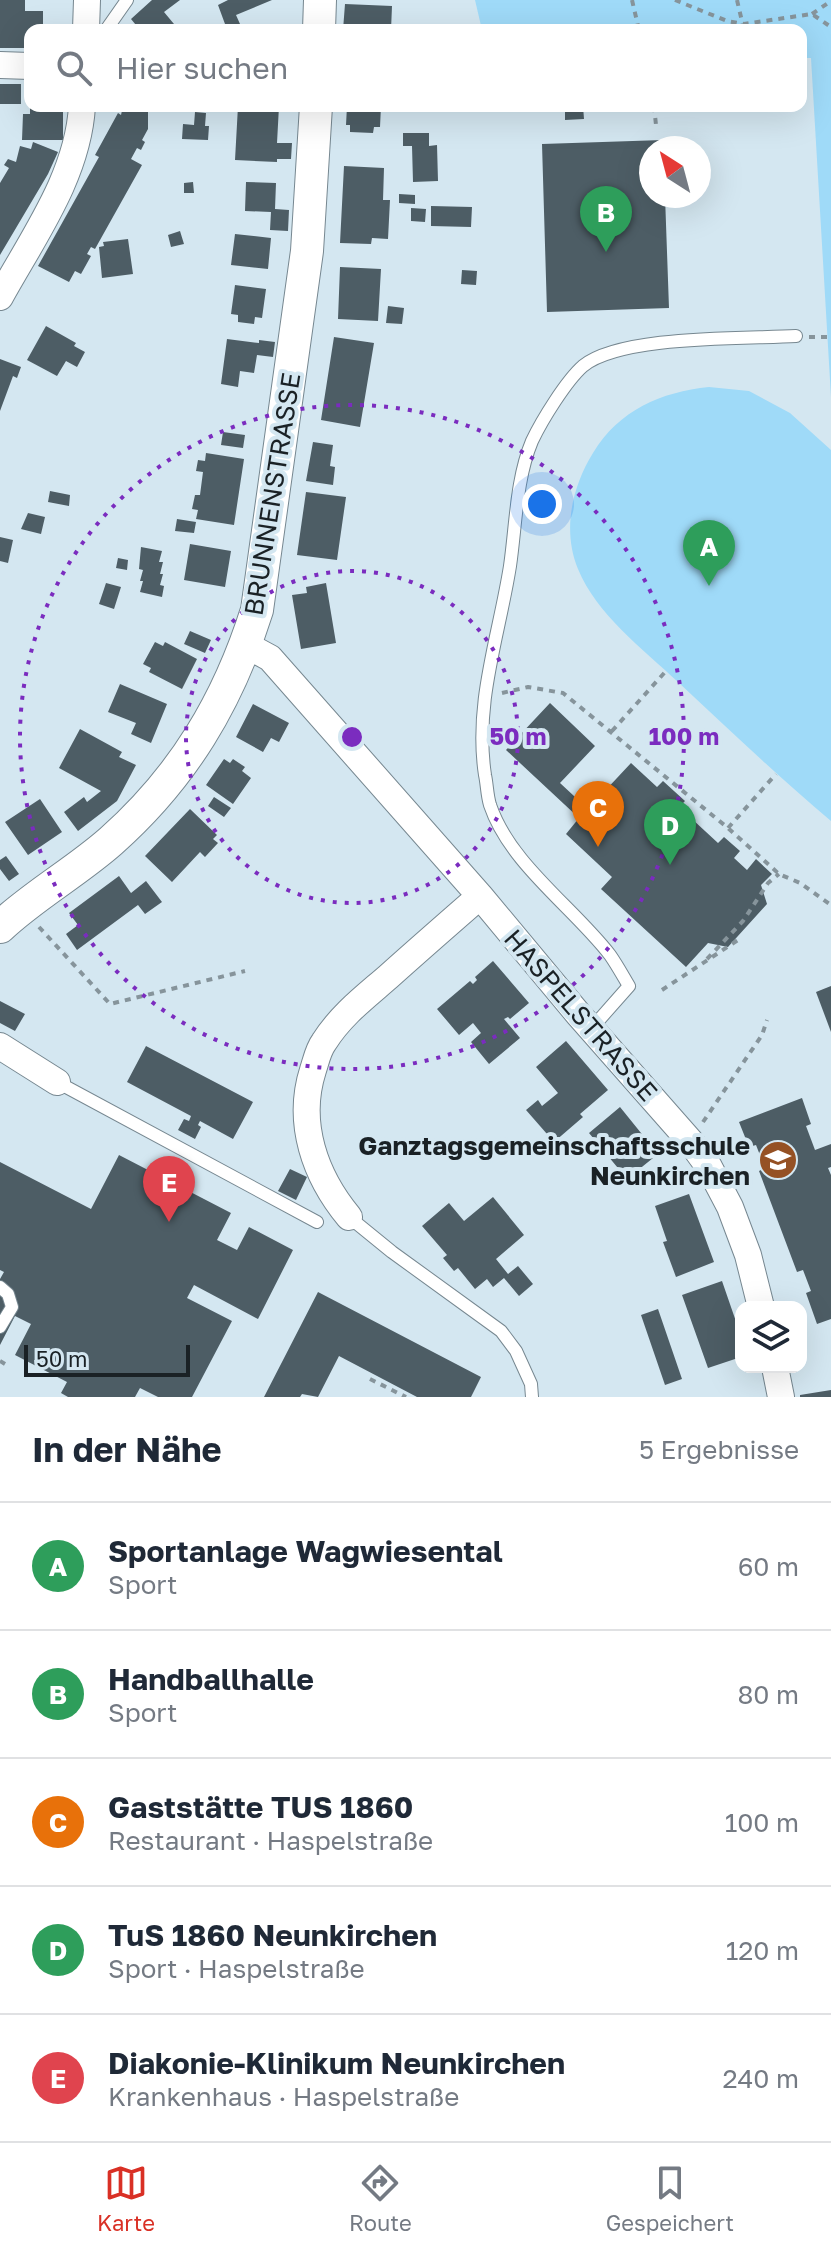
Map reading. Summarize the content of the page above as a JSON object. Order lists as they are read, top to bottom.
{
  "streets": {
    "street": ["BRUNNENSTRASSE", "HASPELSTRASSE"]
  },
  "crossings": [
    ["BRUNNENSTRASSE", "HASPELSTRASSE"]
  ],
  "places": {
    "school or university": ["Ganztagsgemeinschaftsschule Neunkirchen"]
  },
  "scale_bar": "50 m",
  "north": "top left",
  "page": {
    "search": "Hier suchen",
    "pins": [
      "B",
      "A",
      "C",
      "D",
      "E"
    ],
    "scale": "50 m",
    "heading": ["In der Nähe", "5 Ergebnisse"],
    "list": [
      {
        "mark": "A",
        "name": "Sportanlage Wagwiesental",
        "note": "Sport",
        "value": "60 m"
      },
      {
        "mark": "B",
        "name": "Handballhalle",
        "note": "Sport",
        "value": "80 m"
      },
      {
        "mark": "C",
        "name": "Gaststätte TUS 1860",
        "note": "Restaurant · Haspelstraße",
        "value": "100 m"
      },
      {
        "mark": "D",
        "name": "TuS 1860 Neunkirchen",
        "note": "Sport · Haspelstraße",
        "value": "120 m"
      },
      {
        "mark": "E",
        "name": "Diakonie-Klinikum Neunkirchen",
        "note": "Krankenhaus · Haspelstraße",
        "value": "240 m"
      }
    ],
    "nav": ["Karte", "Route", "Gespeichert"]
  },
  "rings": ["50 m", "100 m"]
}
